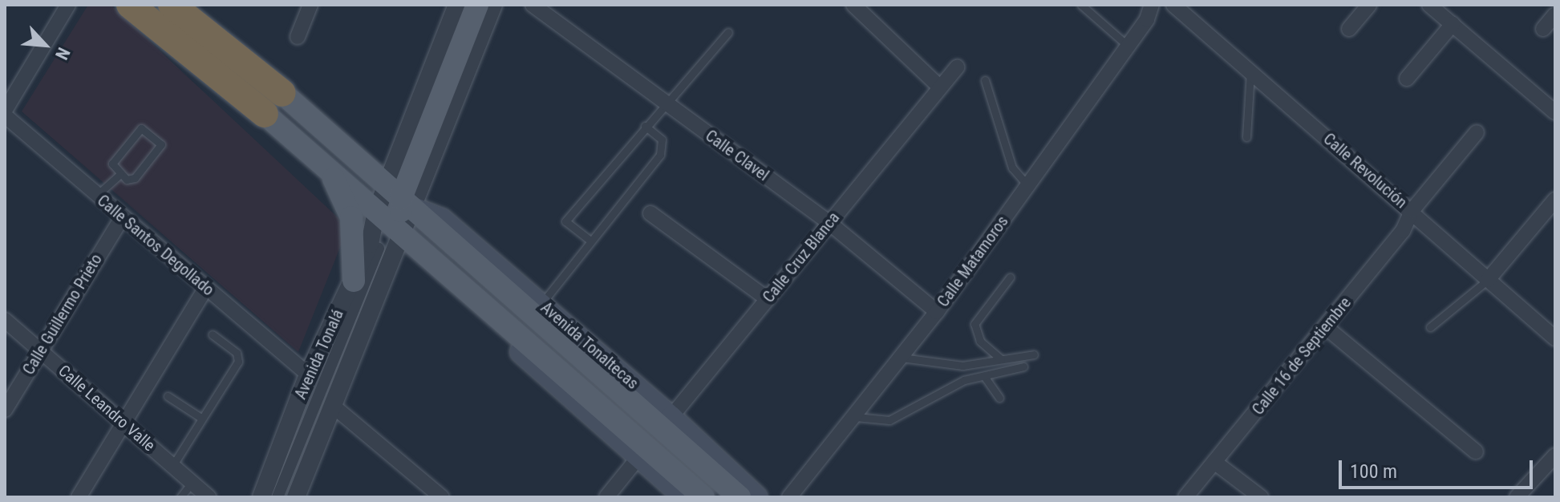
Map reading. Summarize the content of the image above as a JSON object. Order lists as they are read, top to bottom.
{
  "streets": {
    "main road": ["Avenida Tonaltecas", "Avenida Tonalá"],
    "street": [
      "Calle Clavel",
      "Calle Revolución",
      "Calle Santos Degollado",
      "Calle Cruz Blanca",
      "Calle Matamoros",
      "Calle Guillermo Prieto",
      "Calle 16 de Septiembre",
      "Calle Leandro Valle"
    ]
  },
  "crossings": [
    ["Calle Clavel", "Calle Cruz Blanca"],
    ["Calle Clavel", "Calle Matamoros"],
    ["Calle Revolución", "Calle 16 de Septiembre"],
    ["Calle Santos Degollado", "Calle Guillermo Prieto"],
    ["Calle Santos Degollado", "Avenida Tonalá"],
    ["Calle Cruz Blanca", "Avenida Tonaltecas"],
    ["Calle Guillermo Prieto", "Calle Leandro Valle"],
    ["Avenida Tonaltecas", "Avenida Tonalá"]
  ],
  "scale_bar": "100 m",
  "north": "bottom right"
}
